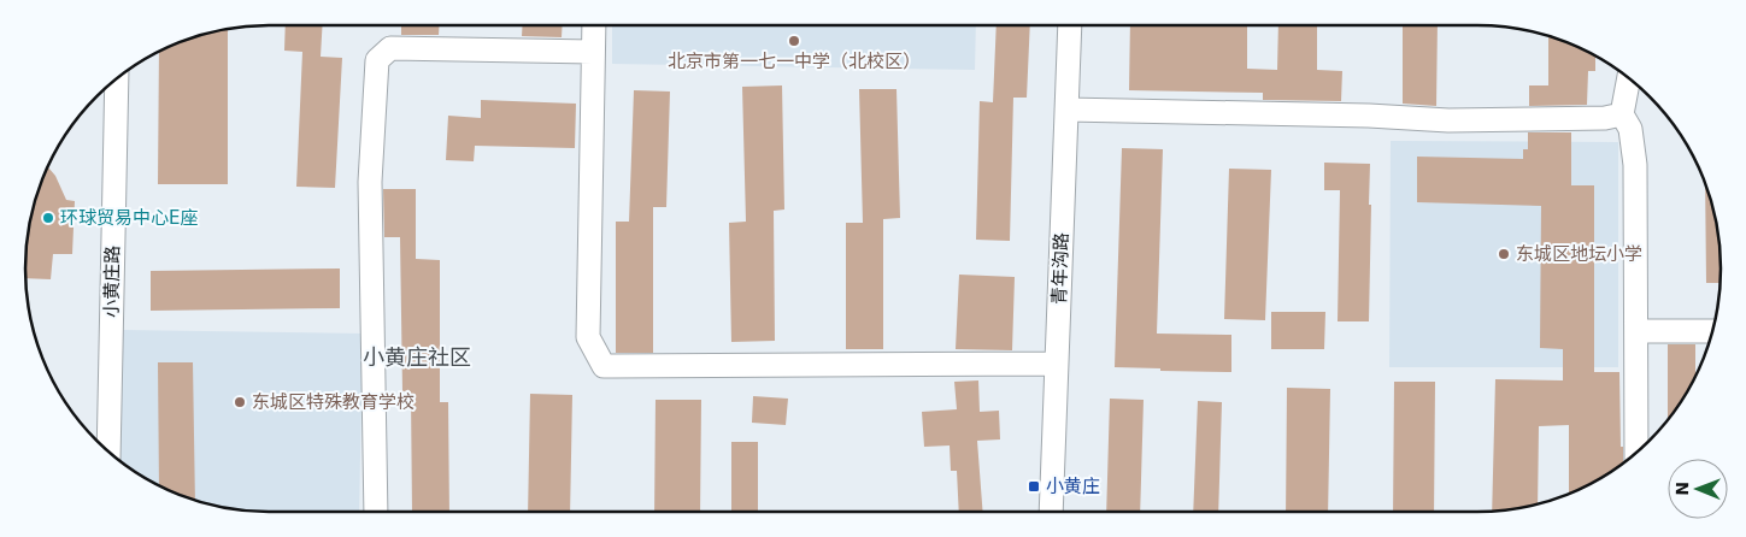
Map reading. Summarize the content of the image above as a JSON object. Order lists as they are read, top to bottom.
{
  "streets": {
    "street": ["青年沟路", "小黄庄路"]
  },
  "districts": ["小黄庄社区"],
  "places": {
    "other": [
      "北京市第一七一中学（北校区）",
      "环球贸易中心E座",
      "东城区地坛小学",
      "东城区特殊教育学校"
    ],
    "transit": ["小黄庄"]
  },
  "north": "left"
}
